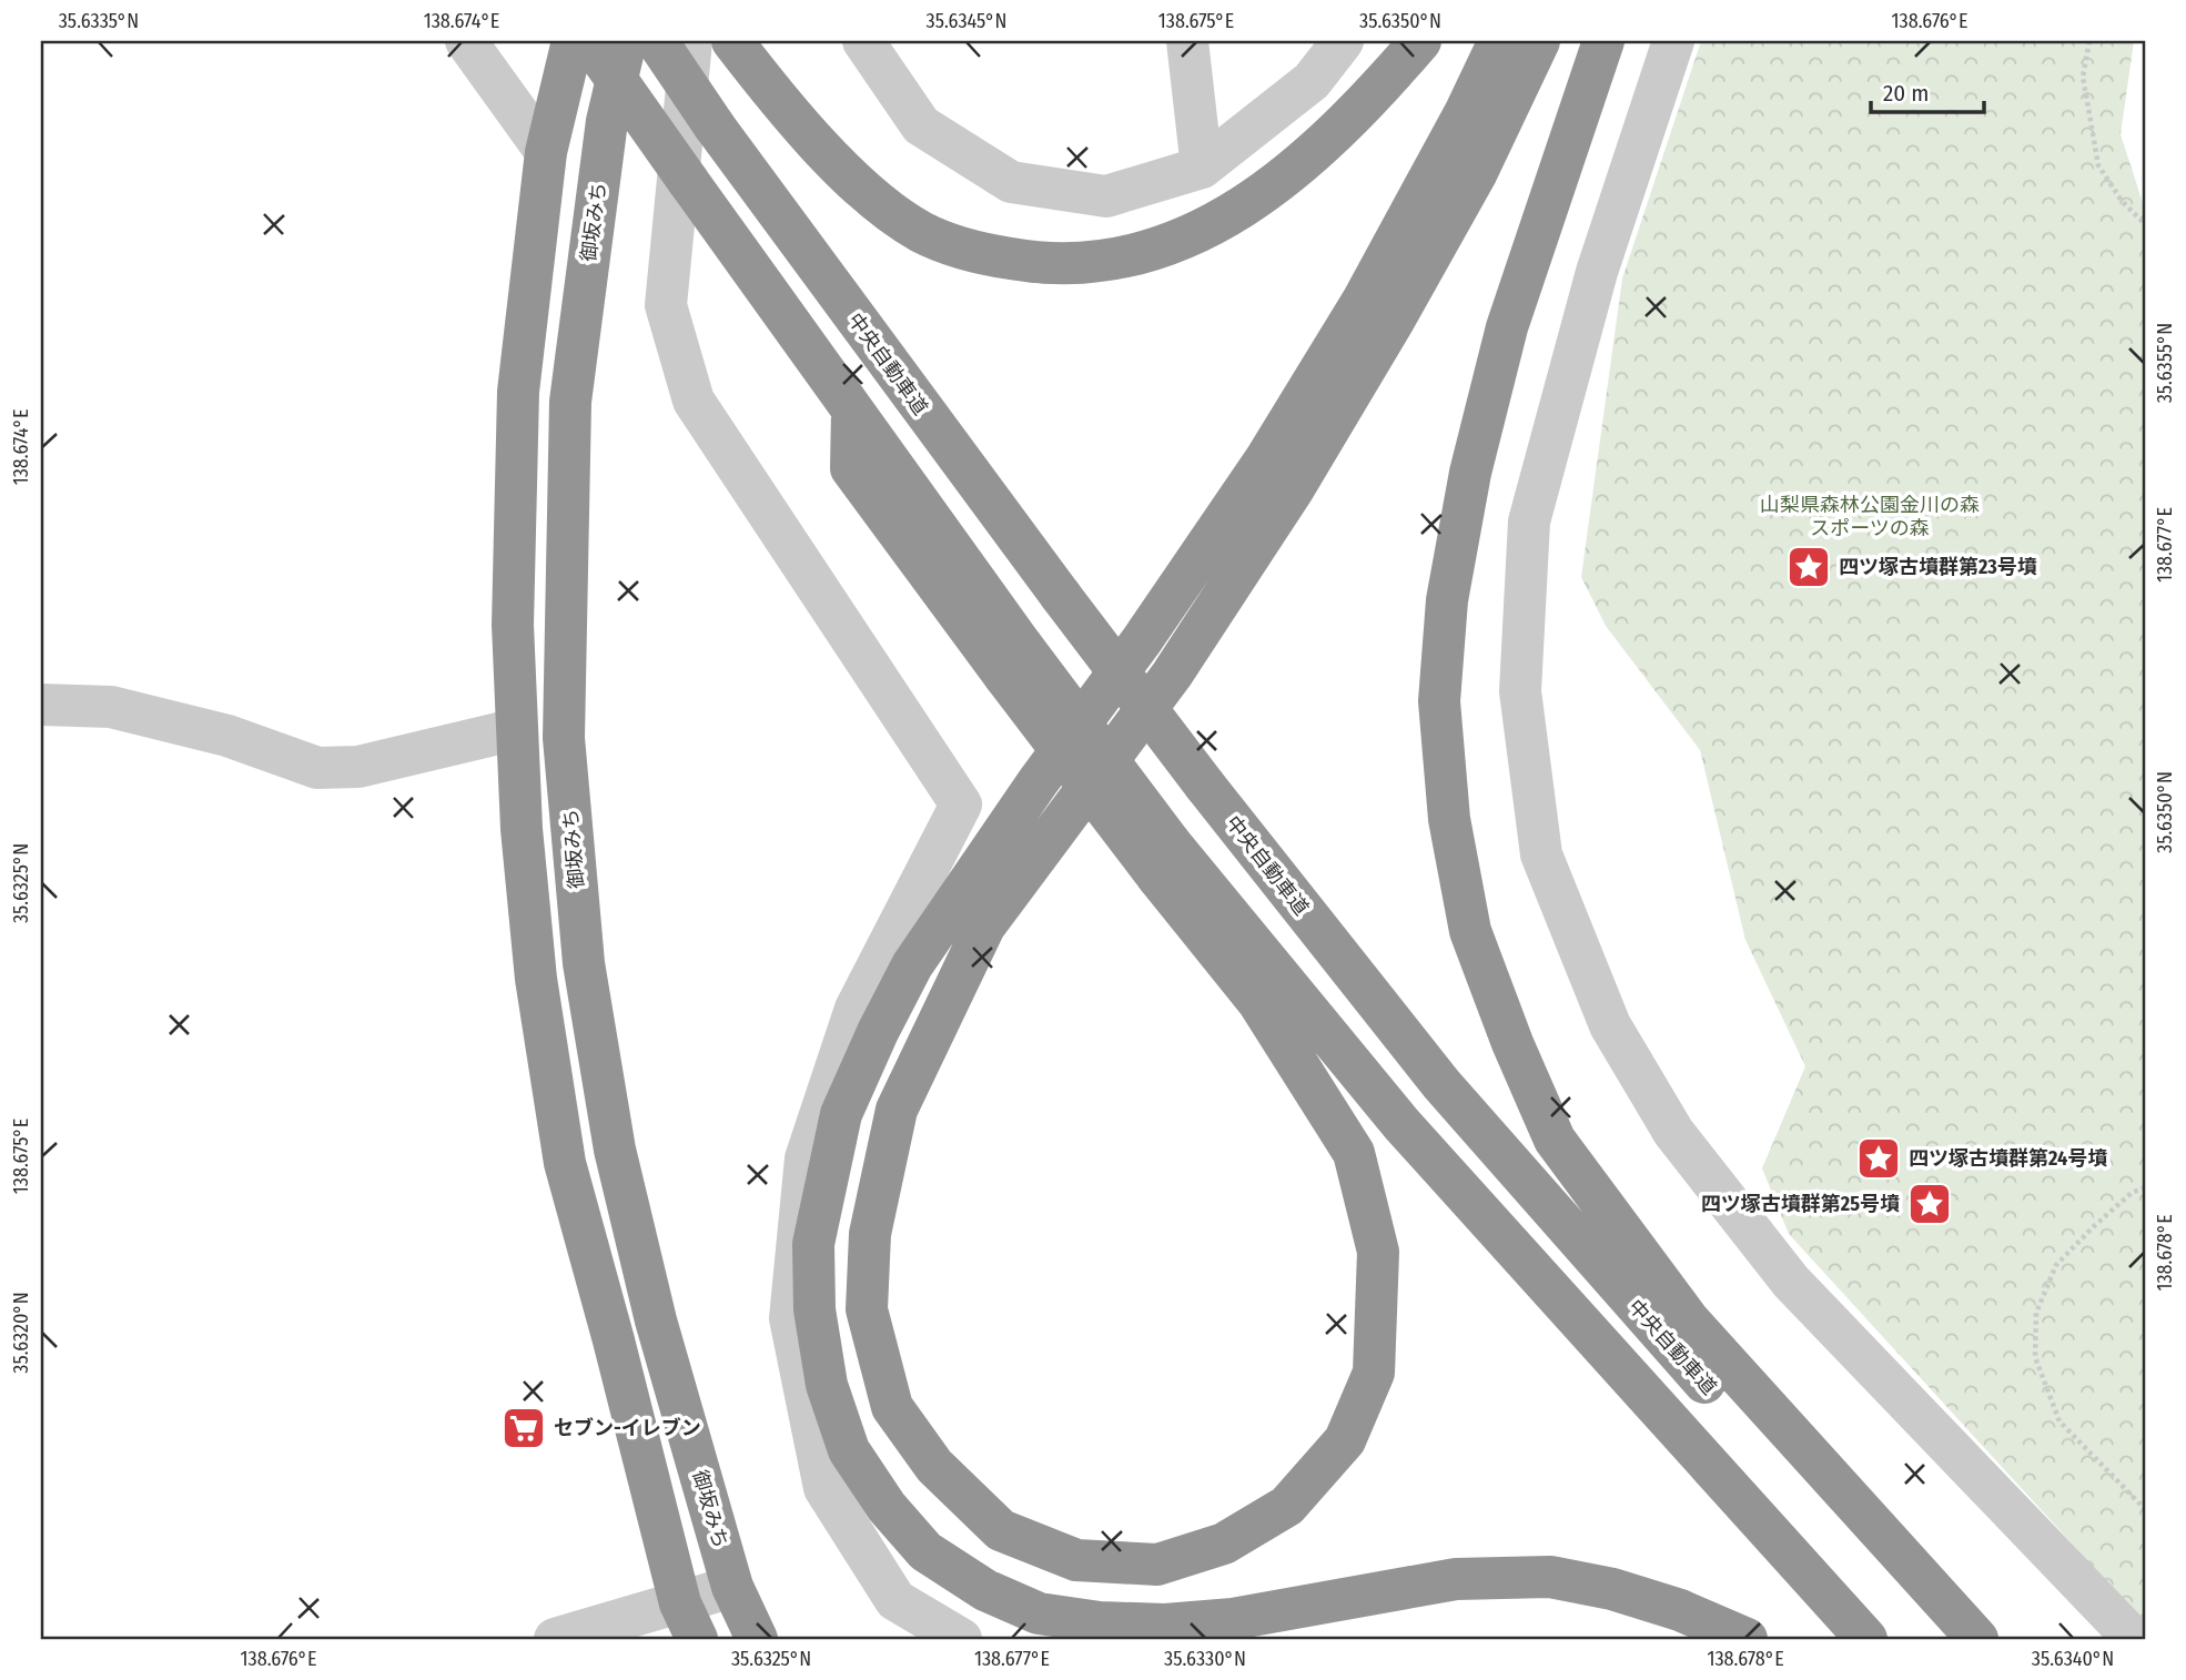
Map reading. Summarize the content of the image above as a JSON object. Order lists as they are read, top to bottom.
{
  "streets": {
    "highway": ["御坂みち", "中央自動車道"]
  },
  "parks": ["山梨県森林公園金川の森 スポーツの森"],
  "places": {
    "place": ["四ツ塚古墳群第23号墳", "四ツ塚古墳群第24号墳", "四ツ塚古墳群第25号墳"],
    "supermarket": ["セブン-イレブン"]
  },
  "scale_bar": "20 m",
  "coordinates": [
    "35.6335°N",
    "138.674°E",
    "35.6345°N",
    "138.675°E",
    "35.6350°N",
    "138.676°E",
    "35.6355°N",
    "138.677°E",
    "35.6325°N",
    "138.678°E",
    "35.6320°N",
    "35.6330°N",
    "35.6340°N"
  ]
}
